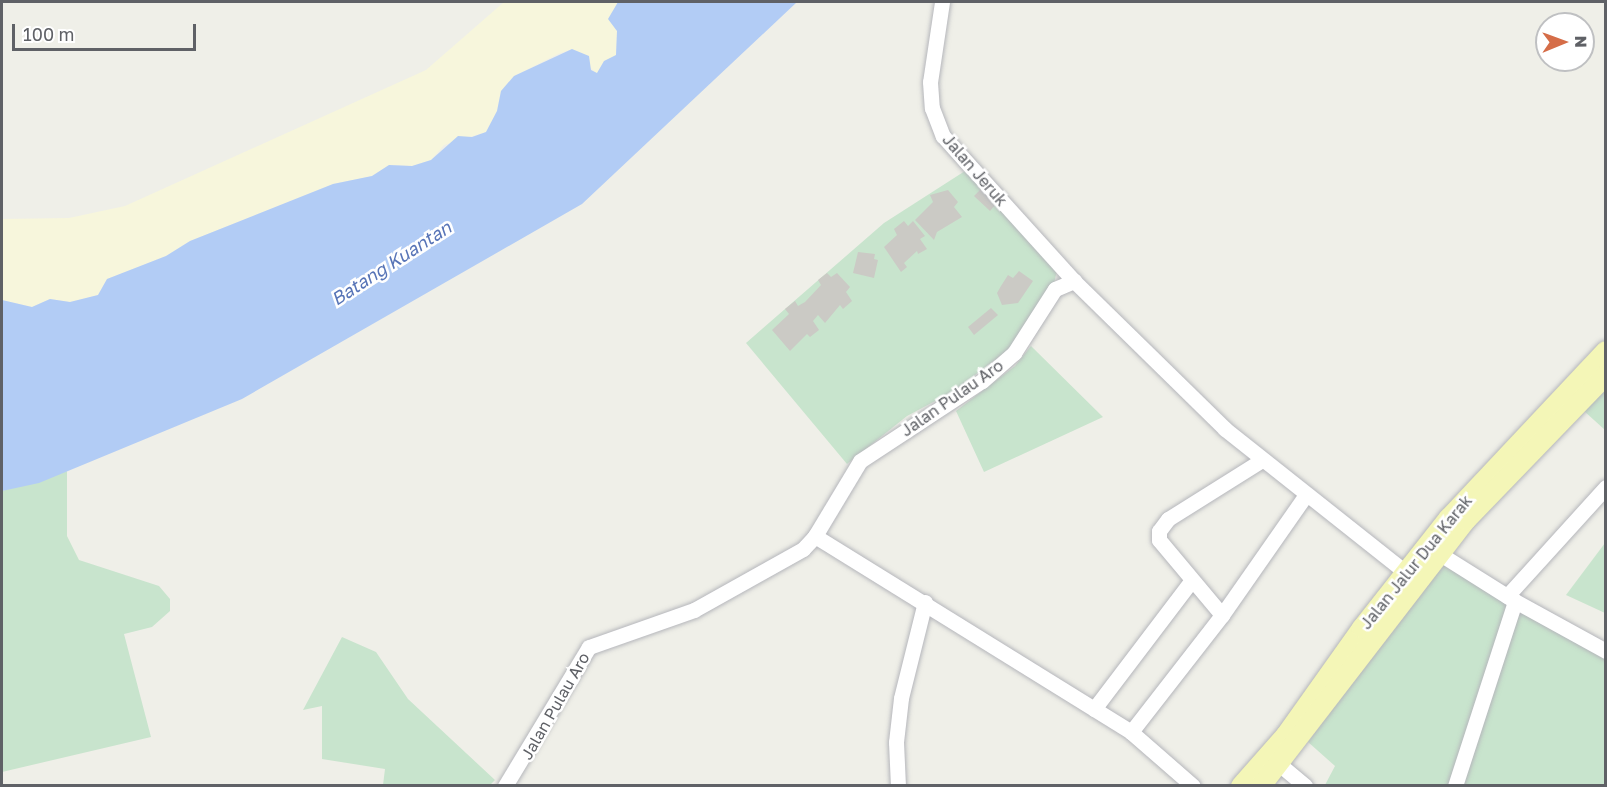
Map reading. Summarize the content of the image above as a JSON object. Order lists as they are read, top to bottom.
{
  "streets": {
    "main road": ["Jalan Jalur Dua Karak"],
    "street": ["Jalan Jeruk", "Jalan Pulau Aro"]
  },
  "crossings": [
    ["Jalan Jeruk", "Jalan Pulau Aro"]
  ],
  "water": ["Batang Kuantan"],
  "scale_bar": "100 m",
  "north": "right"
}
